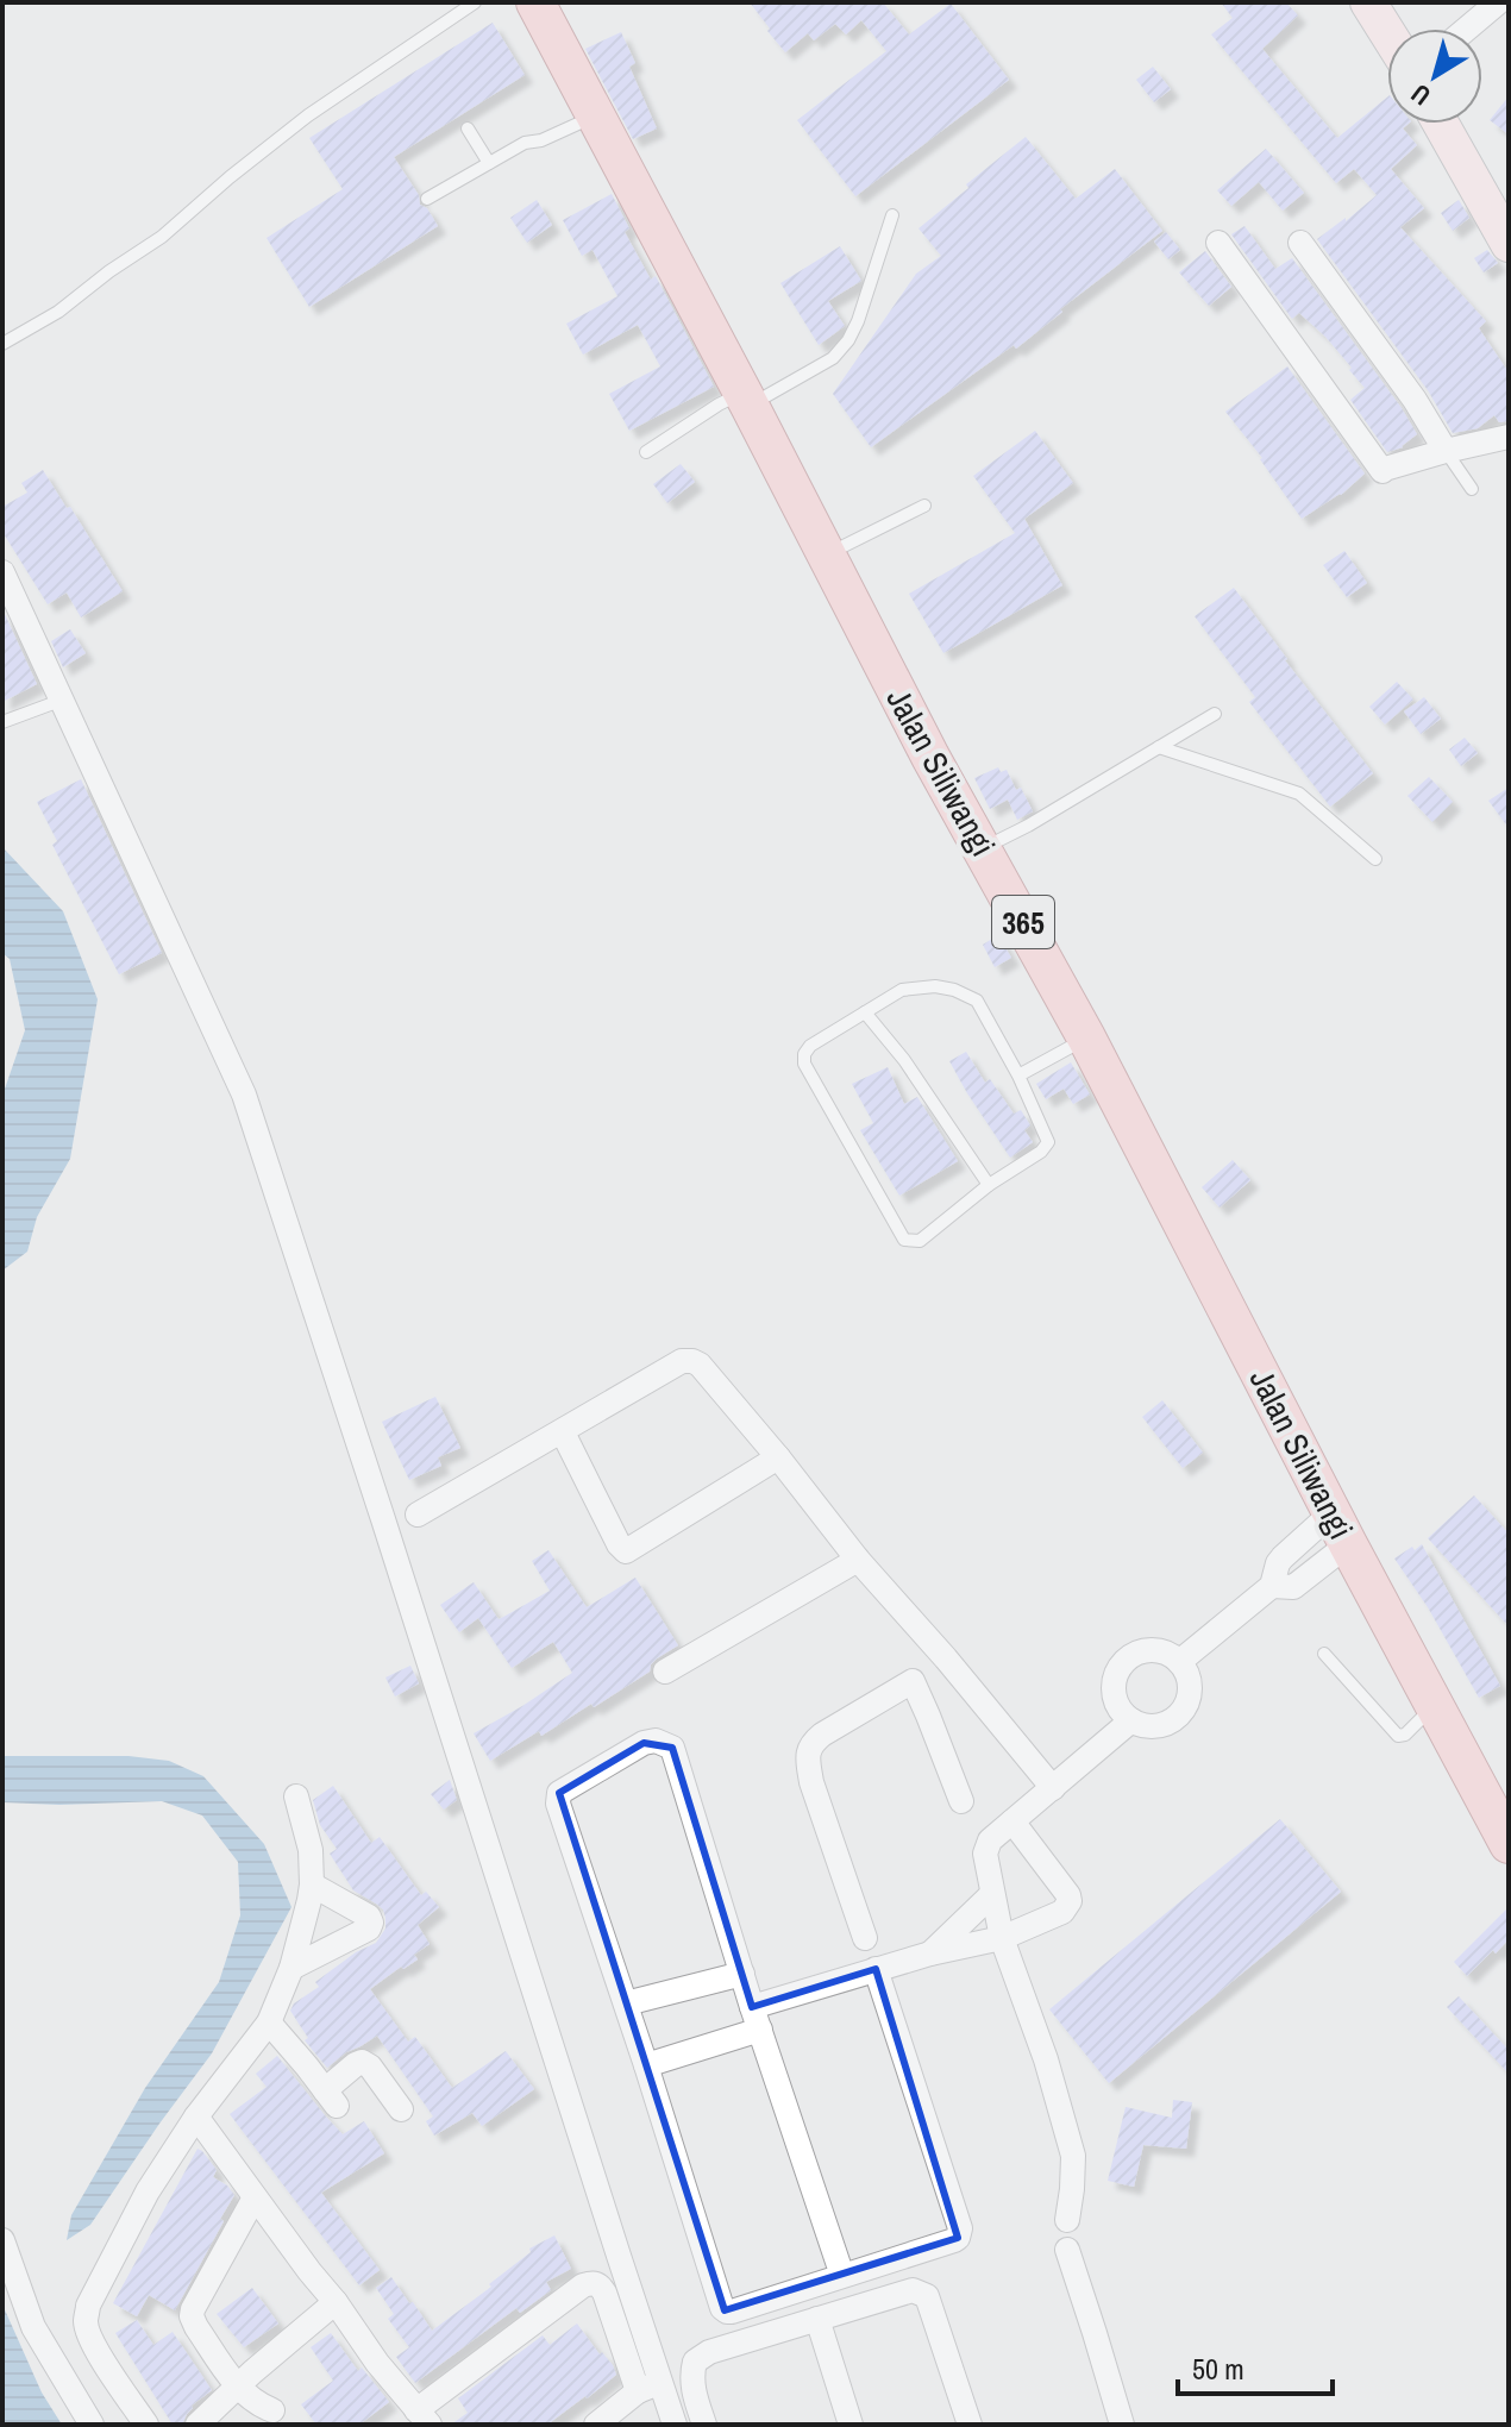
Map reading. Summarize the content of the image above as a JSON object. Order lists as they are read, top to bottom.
{
  "streets": {
    "main road": ["Jalan Siliwangi", "365"]
  },
  "scale_bar": "50 m",
  "north": "bottom left"
}
